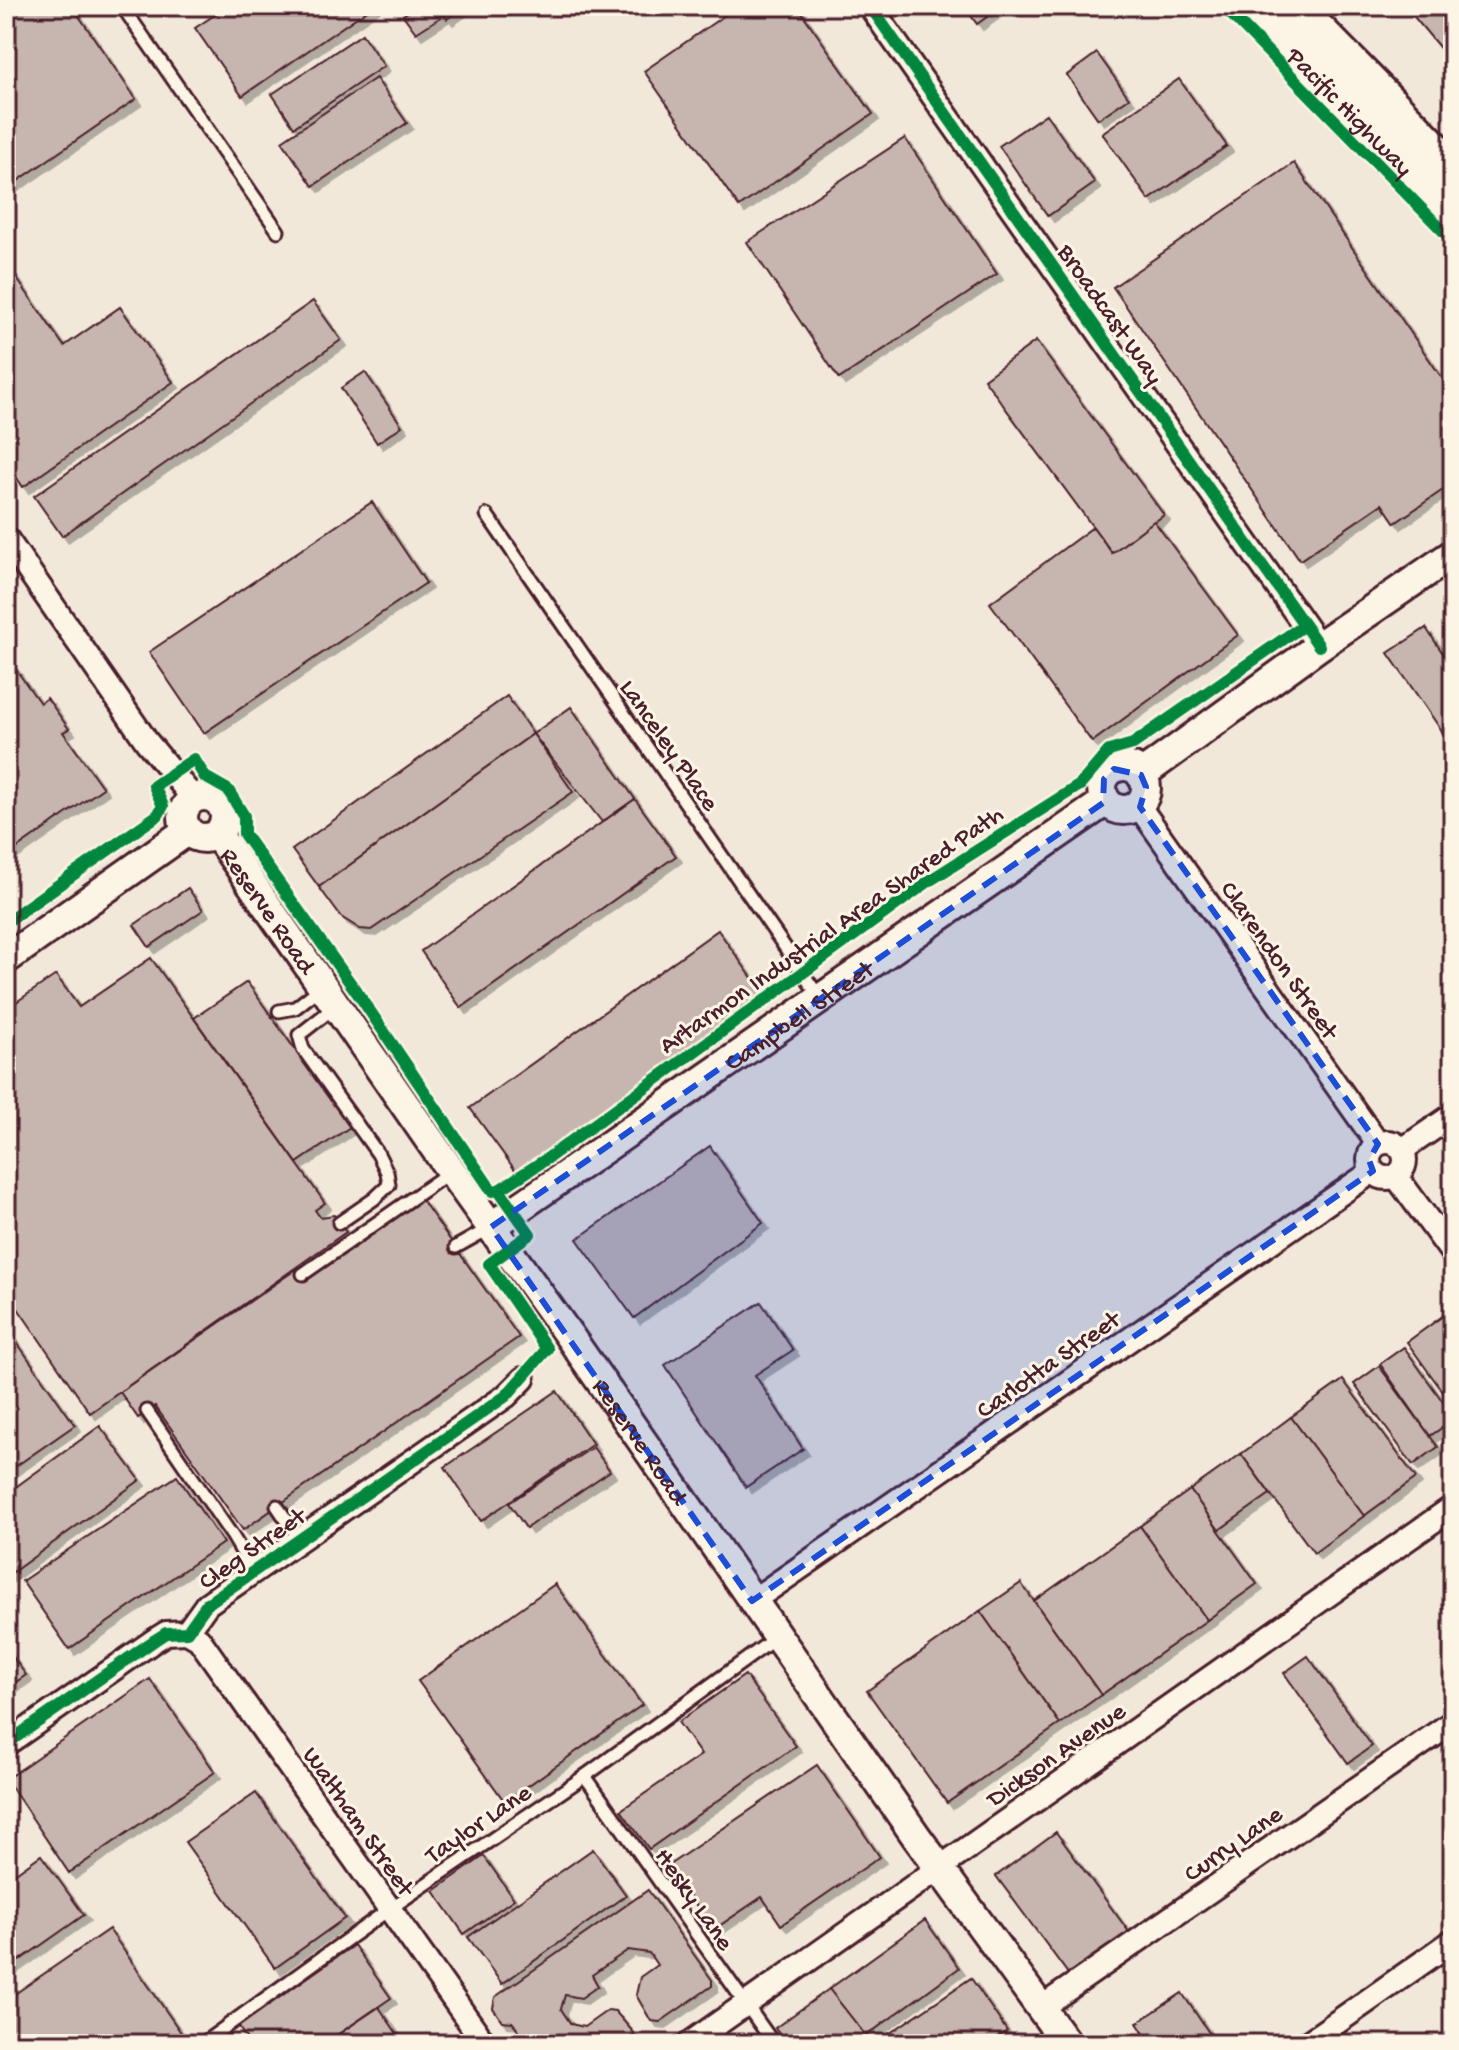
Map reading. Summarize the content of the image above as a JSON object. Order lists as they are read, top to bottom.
{
  "streets": {
    "main road": ["Pacific Highway"],
    "street": [
      "Broadcast Way",
      "Reserve Road",
      "Clarendon Street",
      "Campbell Street",
      "Carlotta Street",
      "Cleg Street",
      "Dickson Avenue",
      "Waltham Street",
      "Curry Lane"
    ],
    "lane": ["Lanceley Place", "Taylor Lane", "Hesky Lane"],
    "cycle path": ["Artarmon Industrial Area Shared Path"]
  },
  "crossings": [
    ["Lanceley Place", "Campbell Street"],
    ["Reserve Road", "Campbell Street"],
    ["Reserve Road", "Carlotta Street"],
    ["Reserve Road", "Dickson Avenue"],
    ["Reserve Road", "Taylor Lane"],
    ["Reserve Road", "Curry Lane"],
    ["Clarendon Street", "Campbell Street"],
    ["Clarendon Street", "Carlotta Street"],
    ["Cleg Street", "Waltham Street"],
    ["Dickson Avenue", "Hesky Lane"],
    ["Waltham Street", "Taylor Lane"],
    ["Taylor Lane", "Hesky Lane"]
  ]
}
